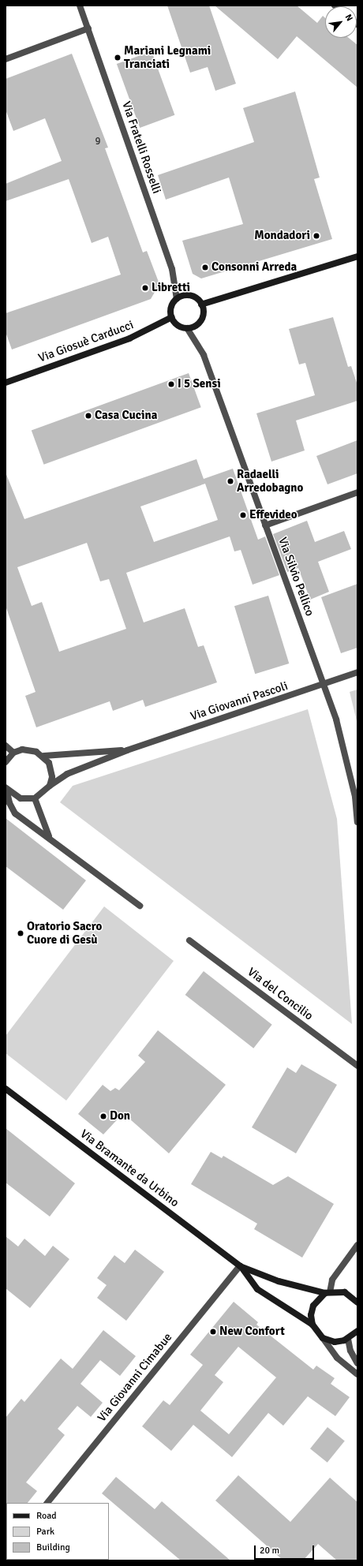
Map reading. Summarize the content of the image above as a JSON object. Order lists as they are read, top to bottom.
{
  "streets": {
    "street": [
      "Via Fratelli Rosselli",
      "Via Giosuè Carducci",
      "Via Silvio Pellico",
      "Via Giovanni Pascoli",
      "Via del Concilio",
      "Via Bramante da Urbino",
      "Via Giovanni Cimabue"
    ]
  },
  "crossings": [
    ["Via Fratelli Rosselli", "Via Giosuè Carducci"],
    ["Via Fratelli Rosselli", "Via Silvio Pellico"],
    ["Via Giosuè Carducci", "Via Silvio Pellico"],
    ["Via Silvio Pellico", "Via Giovanni Pascoli"],
    ["Via Bramante da Urbino", "Via Giovanni Cimabue"]
  ],
  "places": [
    "Mariani Legnami Tranciati",
    "Mondadori",
    "Consonni Arreda",
    "Libretti",
    "I 5 Sensi",
    "Casa Cucina",
    "Radaelli Arredobagno",
    "Effevideo",
    "Oratorio Sacro Cuore di Gesù",
    "Don",
    "New Confort"
  ],
  "house_numbers": ["9"],
  "legend": ["Road", "Park", "Building"],
  "scale_bar": "20 m",
  "north": "top right"
}
